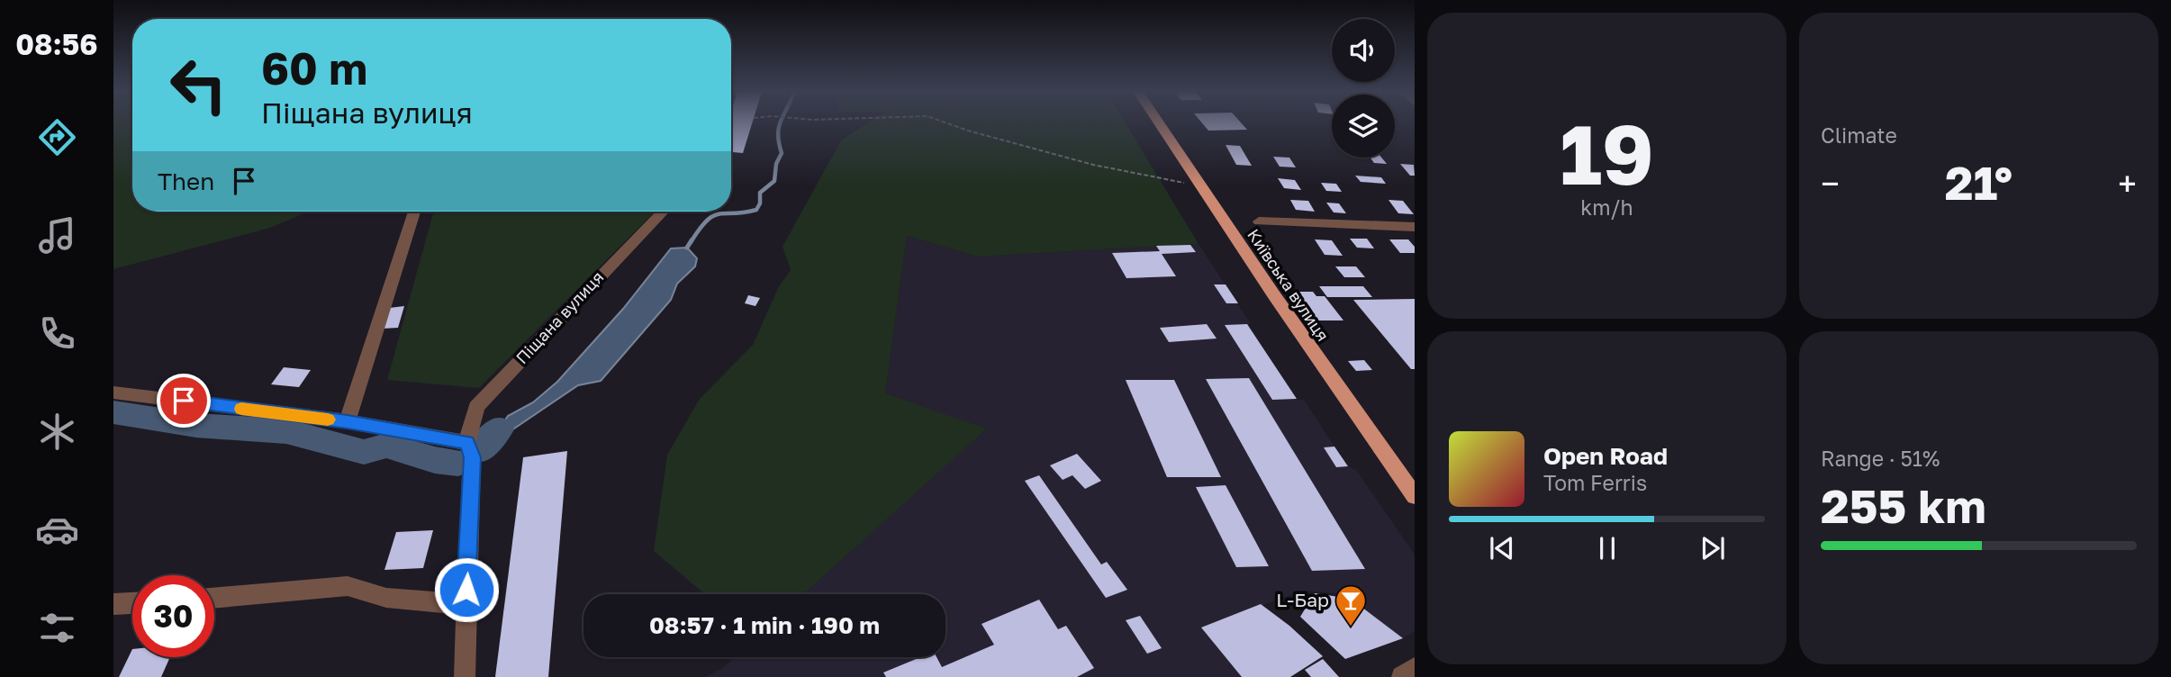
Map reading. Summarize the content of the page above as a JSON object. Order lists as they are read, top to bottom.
{
  "streets": {
    "main road": ["Київська вулиця"],
    "street": ["Піщана вулиця"]
  },
  "places": {
    "bar": ["L-Бар"]
  },
  "page": {
    "tabs": "08:56",
    "tile": [
      ["19", "km/h"],
      "Climate",
      ["Range · 51%", "255 km"]
    ],
    "turn": ["60 m", "Піщана вулиця"],
    "then": "Then",
    "heat": ["−", "21°", "+"],
    "song": ["Open Road", "Tom Ferris"],
    "limit": "30",
    "trip": "08:57 · 1 min · 190 m"
  }
}
